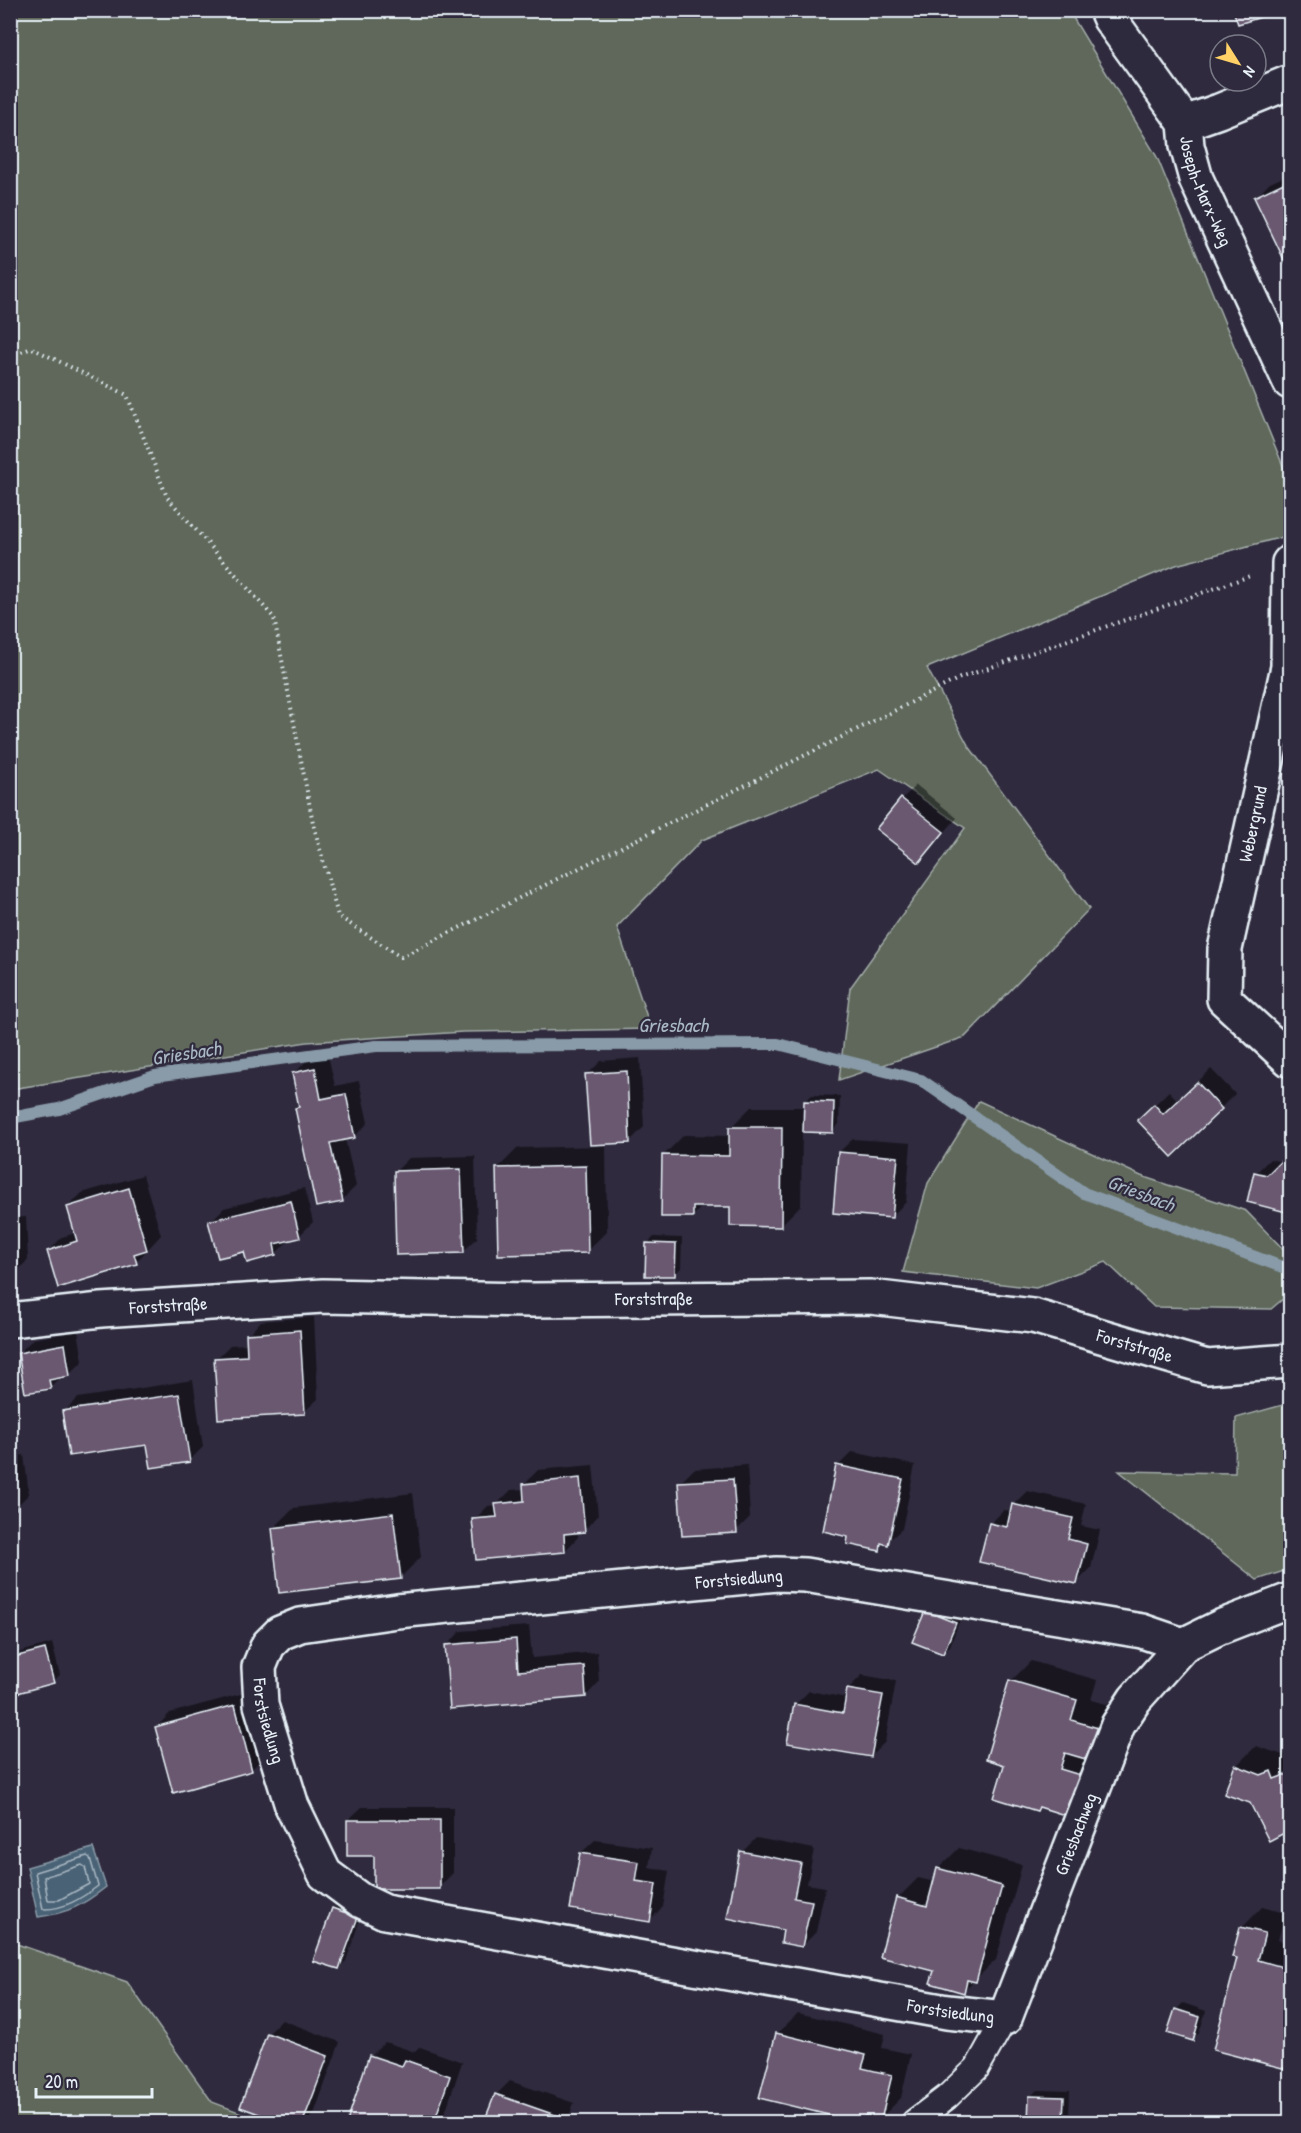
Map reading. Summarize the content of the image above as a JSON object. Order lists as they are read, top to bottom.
{
  "streets": {
    "street": [
      "Joseph-Marx-Weg",
      "Webergrund",
      "Forststraße",
      "Forstsiedlung",
      "Griesbachweg"
    ]
  },
  "crossings": [
    ["Forstsiedlung", "Griesbachweg"]
  ],
  "water": ["Griesbach"],
  "scale_bar": "20 m",
  "north": "bottom right"
}
